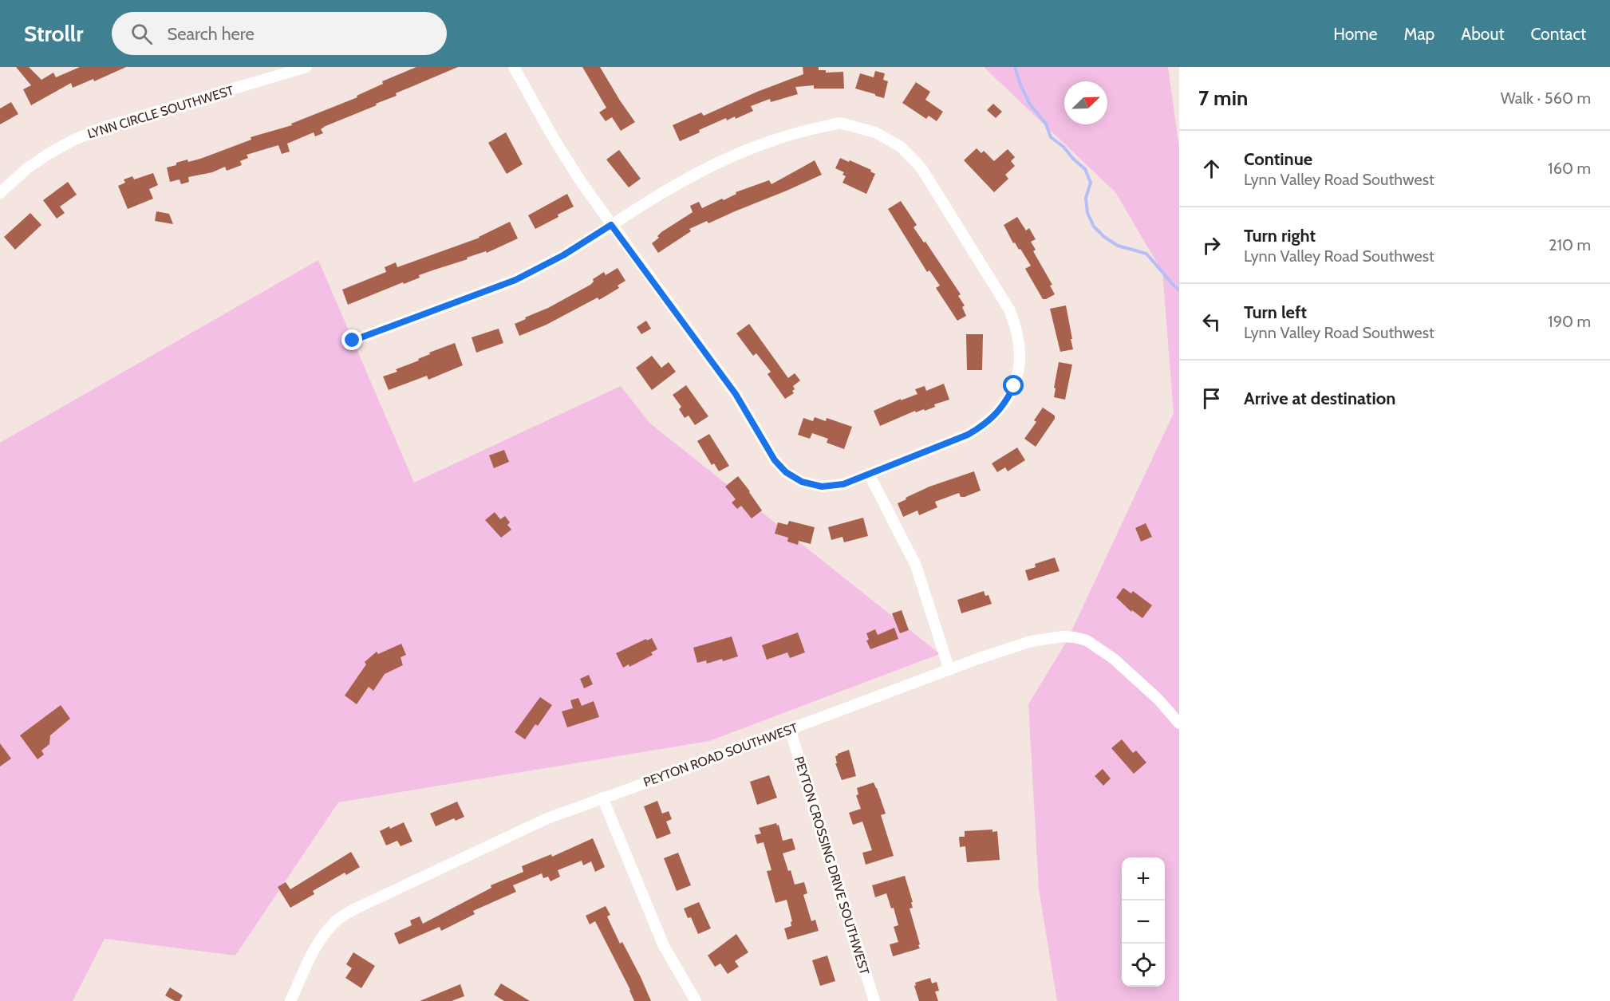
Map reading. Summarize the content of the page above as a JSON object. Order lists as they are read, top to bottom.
{
  "streets": {
    "street": ["LYNN CIRCLE SOUTHWEST", "PEYTON ROAD SOUTHWEST", "PEYTON CROSSING DRIVE SOUTHWEST"]
  },
  "crossings": [
    ["PEYTON ROAD SOUTHWEST", "PEYTON CROSSING DRIVE SOUTHWEST"]
  ],
  "north": "top right",
  "page": {
    "header": "Strollr",
    "search": "Search here",
    "nav": [
      "Home",
      "Map",
      "About",
      "Contact"
    ],
    "heading": ["7 min", "Walk · 560 m"],
    "list": [
      ["Continue", "Lynn Valley Road Southwest", "160 m"],
      ["Turn right", "Lynn Valley Road Southwest", "210 m"],
      ["Turn left", "Lynn Valley Road Southwest", "190 m"],
      "Arrive at destination"
    ],
    "map_buttons": ["+", "−"]
  }
}
